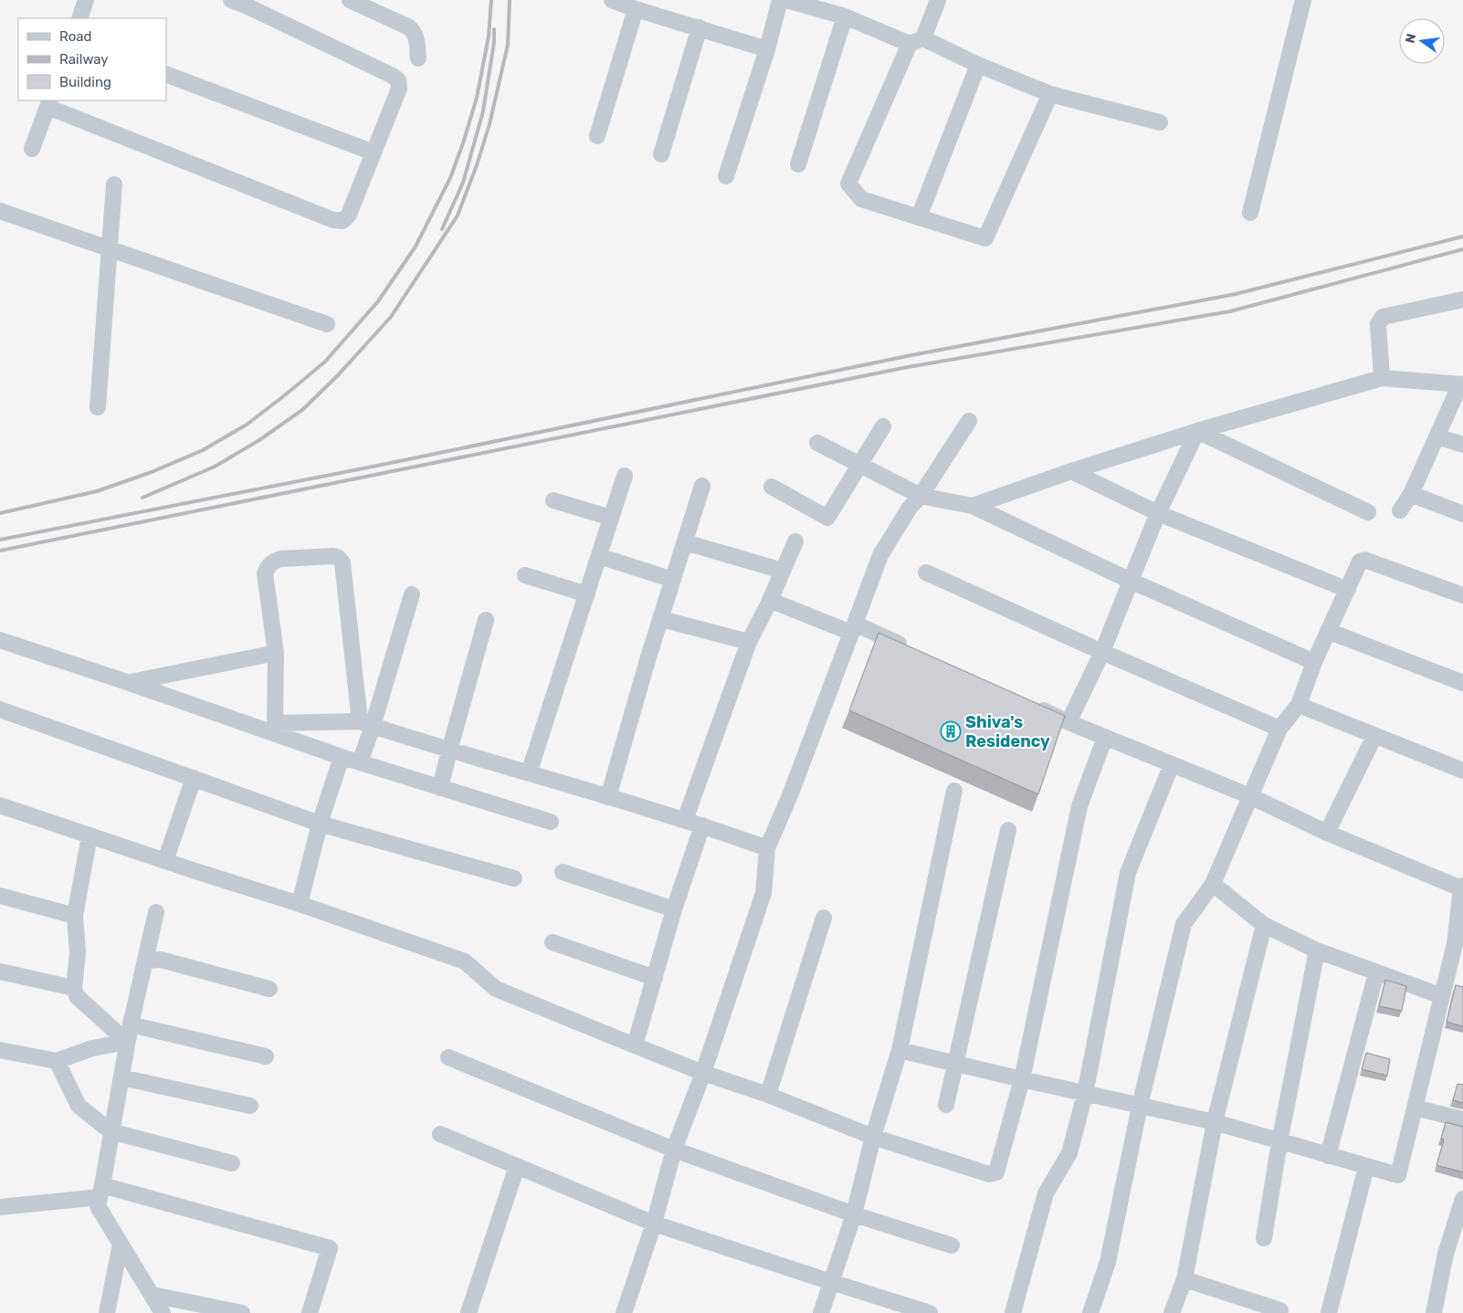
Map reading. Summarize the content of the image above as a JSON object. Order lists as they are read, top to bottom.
{
  "places": {
    "building": ["Shiva's Residency"]
  },
  "legend": ["Road", "Railway", "Building"],
  "north": "left"
}
